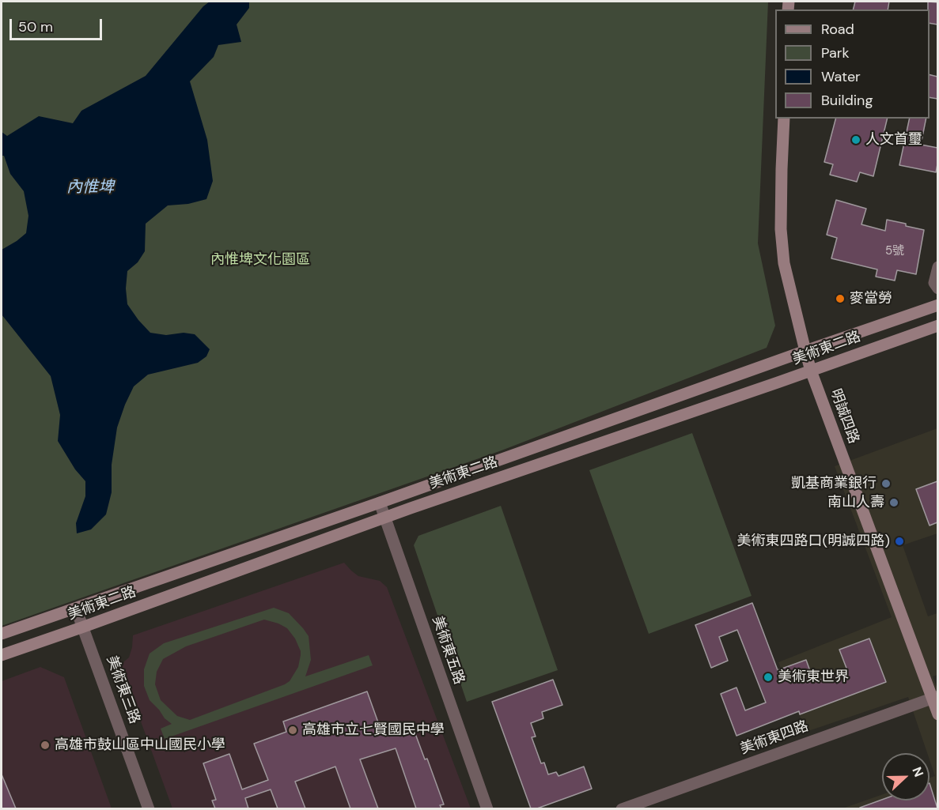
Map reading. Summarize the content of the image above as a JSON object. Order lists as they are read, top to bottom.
{
  "streets": {
    "street": [
      "美術東二路",
      "明誠四路",
      "美術東五路",
      "美術東三路",
      "美術東四路"
    ]
  },
  "crossings": [
    ["美術東二路", "明誠四路"],
    ["美術東二路", "美術東五路"],
    ["美術東二路", "美術東三路"],
    ["明誠四路", "美術東四路"]
  ],
  "water": ["內惟埤"],
  "parks": ["內惟埤文化園區"],
  "places": [
    "人文首璽",
    "麥當勞",
    "凱基商業銀行",
    "南山人壽",
    "美術東四路口(明誠四路)",
    "美術東世界",
    "高雄市立七賢國民中學",
    "高雄市鼓山區中山國民小學"
  ],
  "house_numbers": ["5號"],
  "legend": [
    "Road",
    "Park",
    "Water",
    "Building"
  ],
  "scale_bar": "50 m",
  "north": "right"
}
